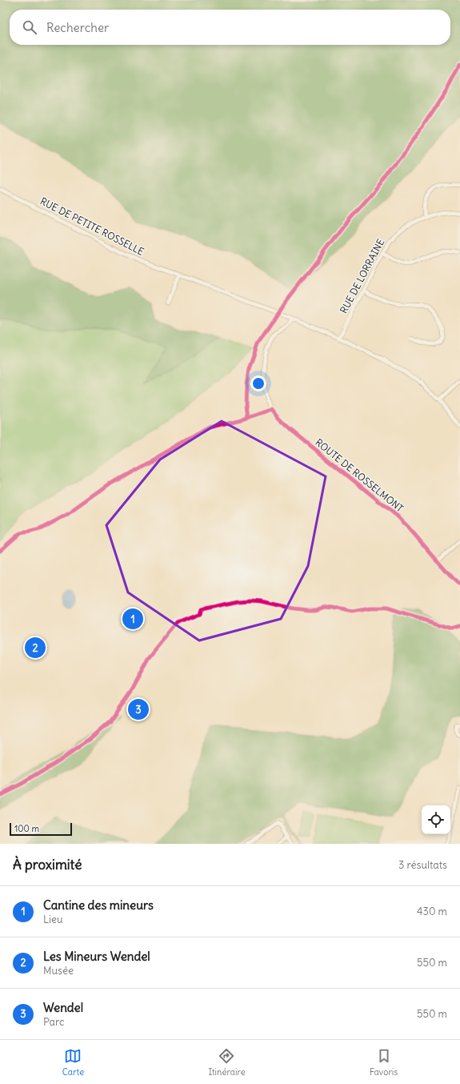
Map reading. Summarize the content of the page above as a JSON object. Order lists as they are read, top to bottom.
{
  "streets": {
    "street": ["RUE DE PETITE ROSSELLE", "RUE DE LORRAINE", "ROUTE DE ROSSELMONT"]
  },
  "crossings": [
    ["RUE DE PETITE ROSSELLE", "RUE DE LORRAINE"],
    ["RUE DE PETITE ROSSELLE", "ROUTE DE ROSSELMONT"]
  ],
  "scale_bar": "100 m",
  "page": {
    "search": "Rechercher",
    "pins": ["1", "2", "3"],
    "scale": "100 m",
    "heading": ["À proximité", "3 résultats"],
    "list": [
      {
        "mark": "1",
        "name": "Cantine des mineurs",
        "note": "Lieu",
        "value": "430 m"
      },
      {
        "mark": "2",
        "name": "Les Mineurs Wendel",
        "note": "Musée",
        "value": "550 m"
      },
      {
        "mark": "3",
        "name": "Wendel",
        "note": "Parc",
        "value": "550 m"
      }
    ],
    "nav": ["Carte", "Itinéraire", "Favoris"]
  }
}
